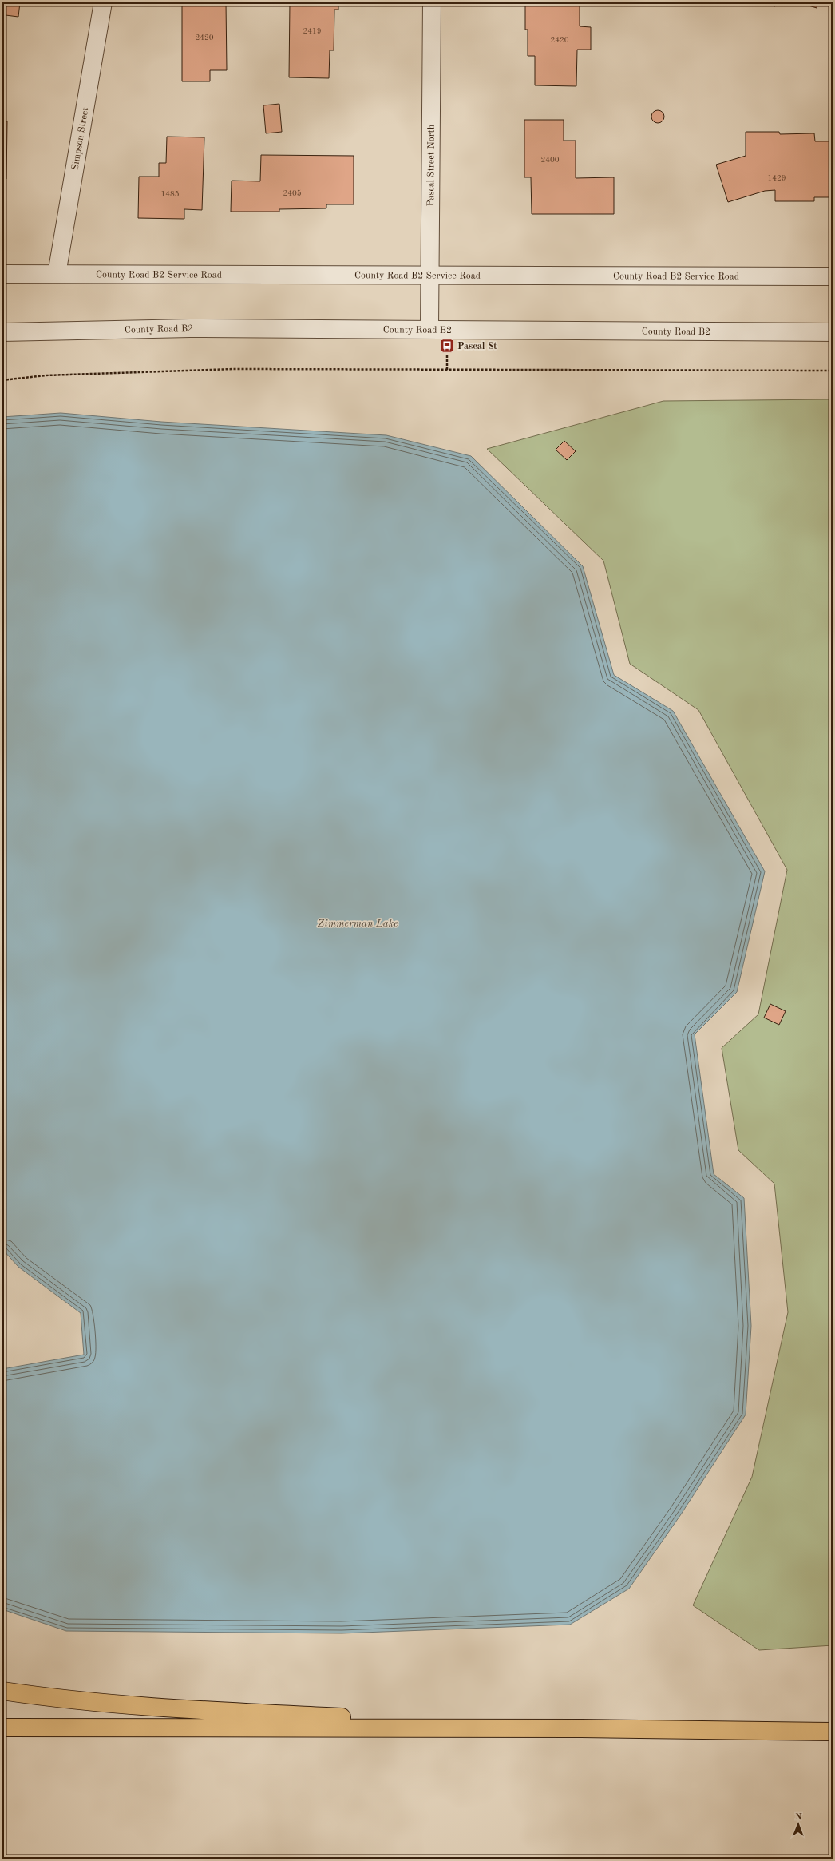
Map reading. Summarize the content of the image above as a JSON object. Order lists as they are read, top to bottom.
{
  "streets": {
    "street": [
      "Simpson Street",
      "Pascal Street North",
      "County Road B2 Service Road",
      "County Road B2"
    ]
  },
  "crossings": [
    ["Simpson Street", "County Road B2 Service Road"],
    ["Pascal Street North", "County Road B2 Service Road"],
    ["Pascal Street North", "County Road B2"]
  ],
  "water": ["Zimmerman Lake"],
  "places": {
    "bus stop": ["Pascal St"]
  },
  "house_numbers": [
    "2419",
    "2420",
    "2420",
    "2400",
    "1429",
    "2405",
    "1485"
  ],
  "north": "top"
}
